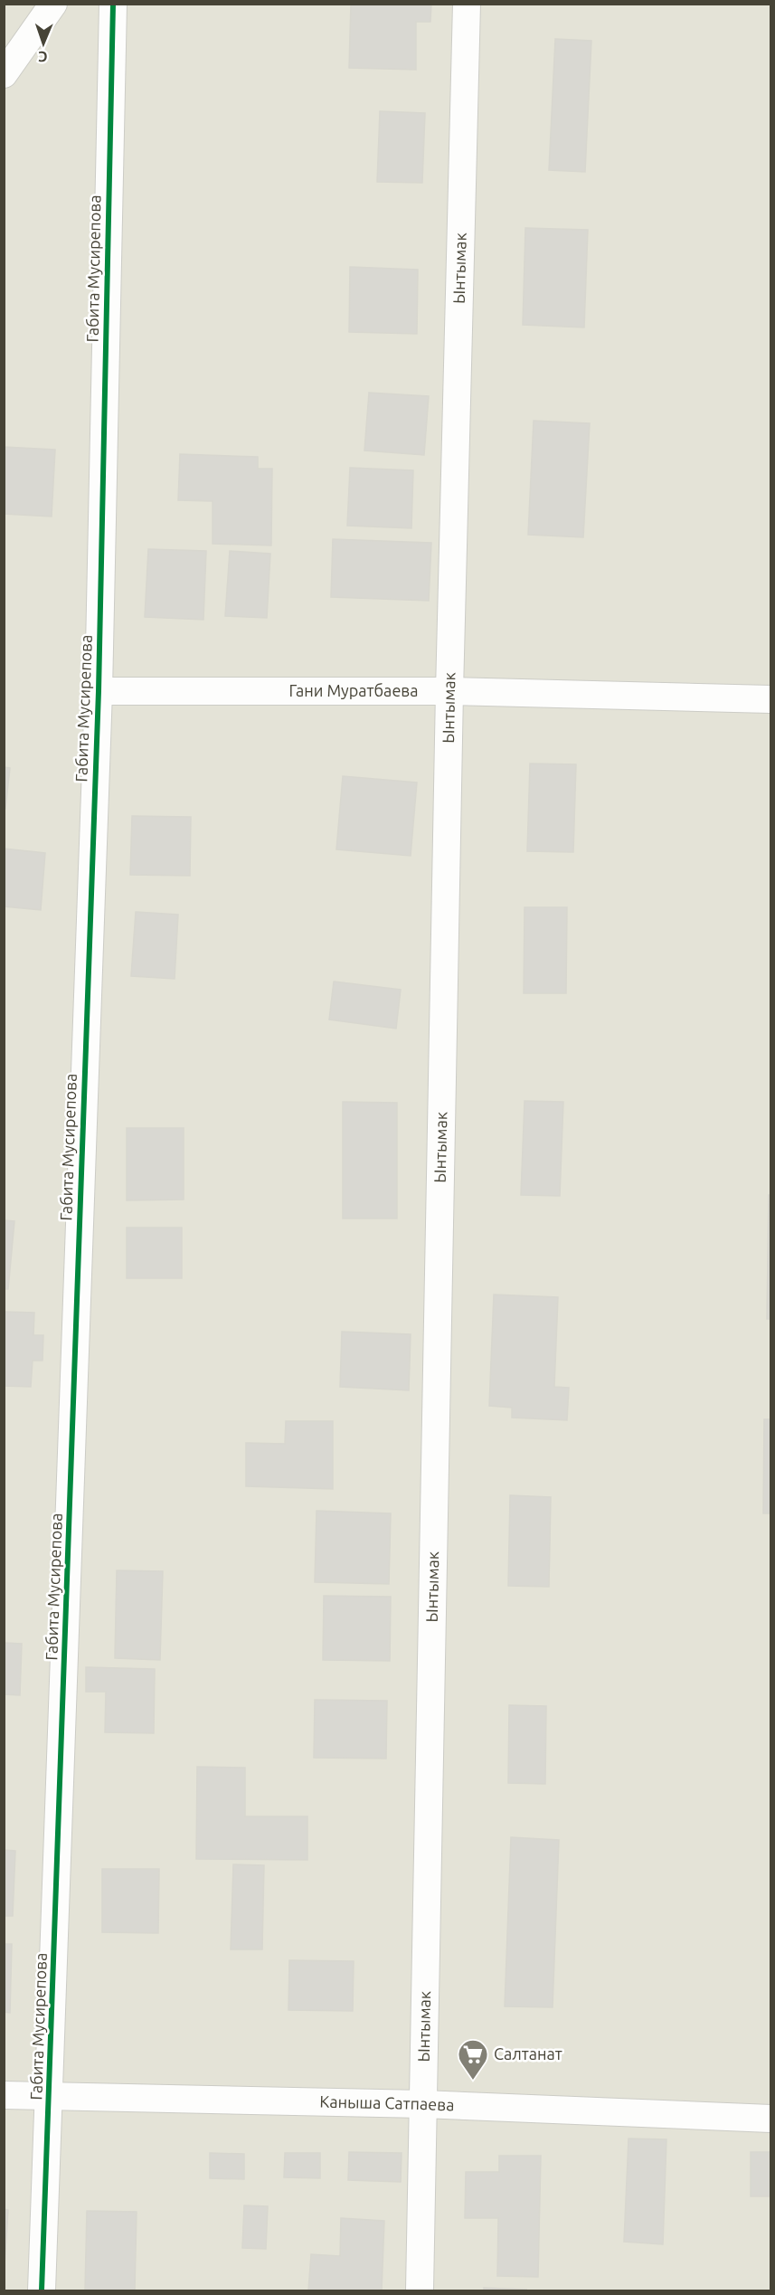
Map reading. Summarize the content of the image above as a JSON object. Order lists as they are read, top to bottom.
{
  "streets": {
    "street": [
      "Габита Мусирепова",
      "Ынтымак",
      "Гани Муратбаева",
      "Каныша Сатпаева"
    ]
  },
  "crossings": [
    ["Габита Мусирепова", "Гани Муратбаева"],
    ["Габита Мусирепова", "Каныша Сатпаева"],
    ["Ынтымак", "Гани Муратбаева"],
    ["Ынтымак", "Каныша Сатпаева"]
  ],
  "places": {
    "supermarket": ["Салтанат"]
  },
  "north": "bottom"
}
